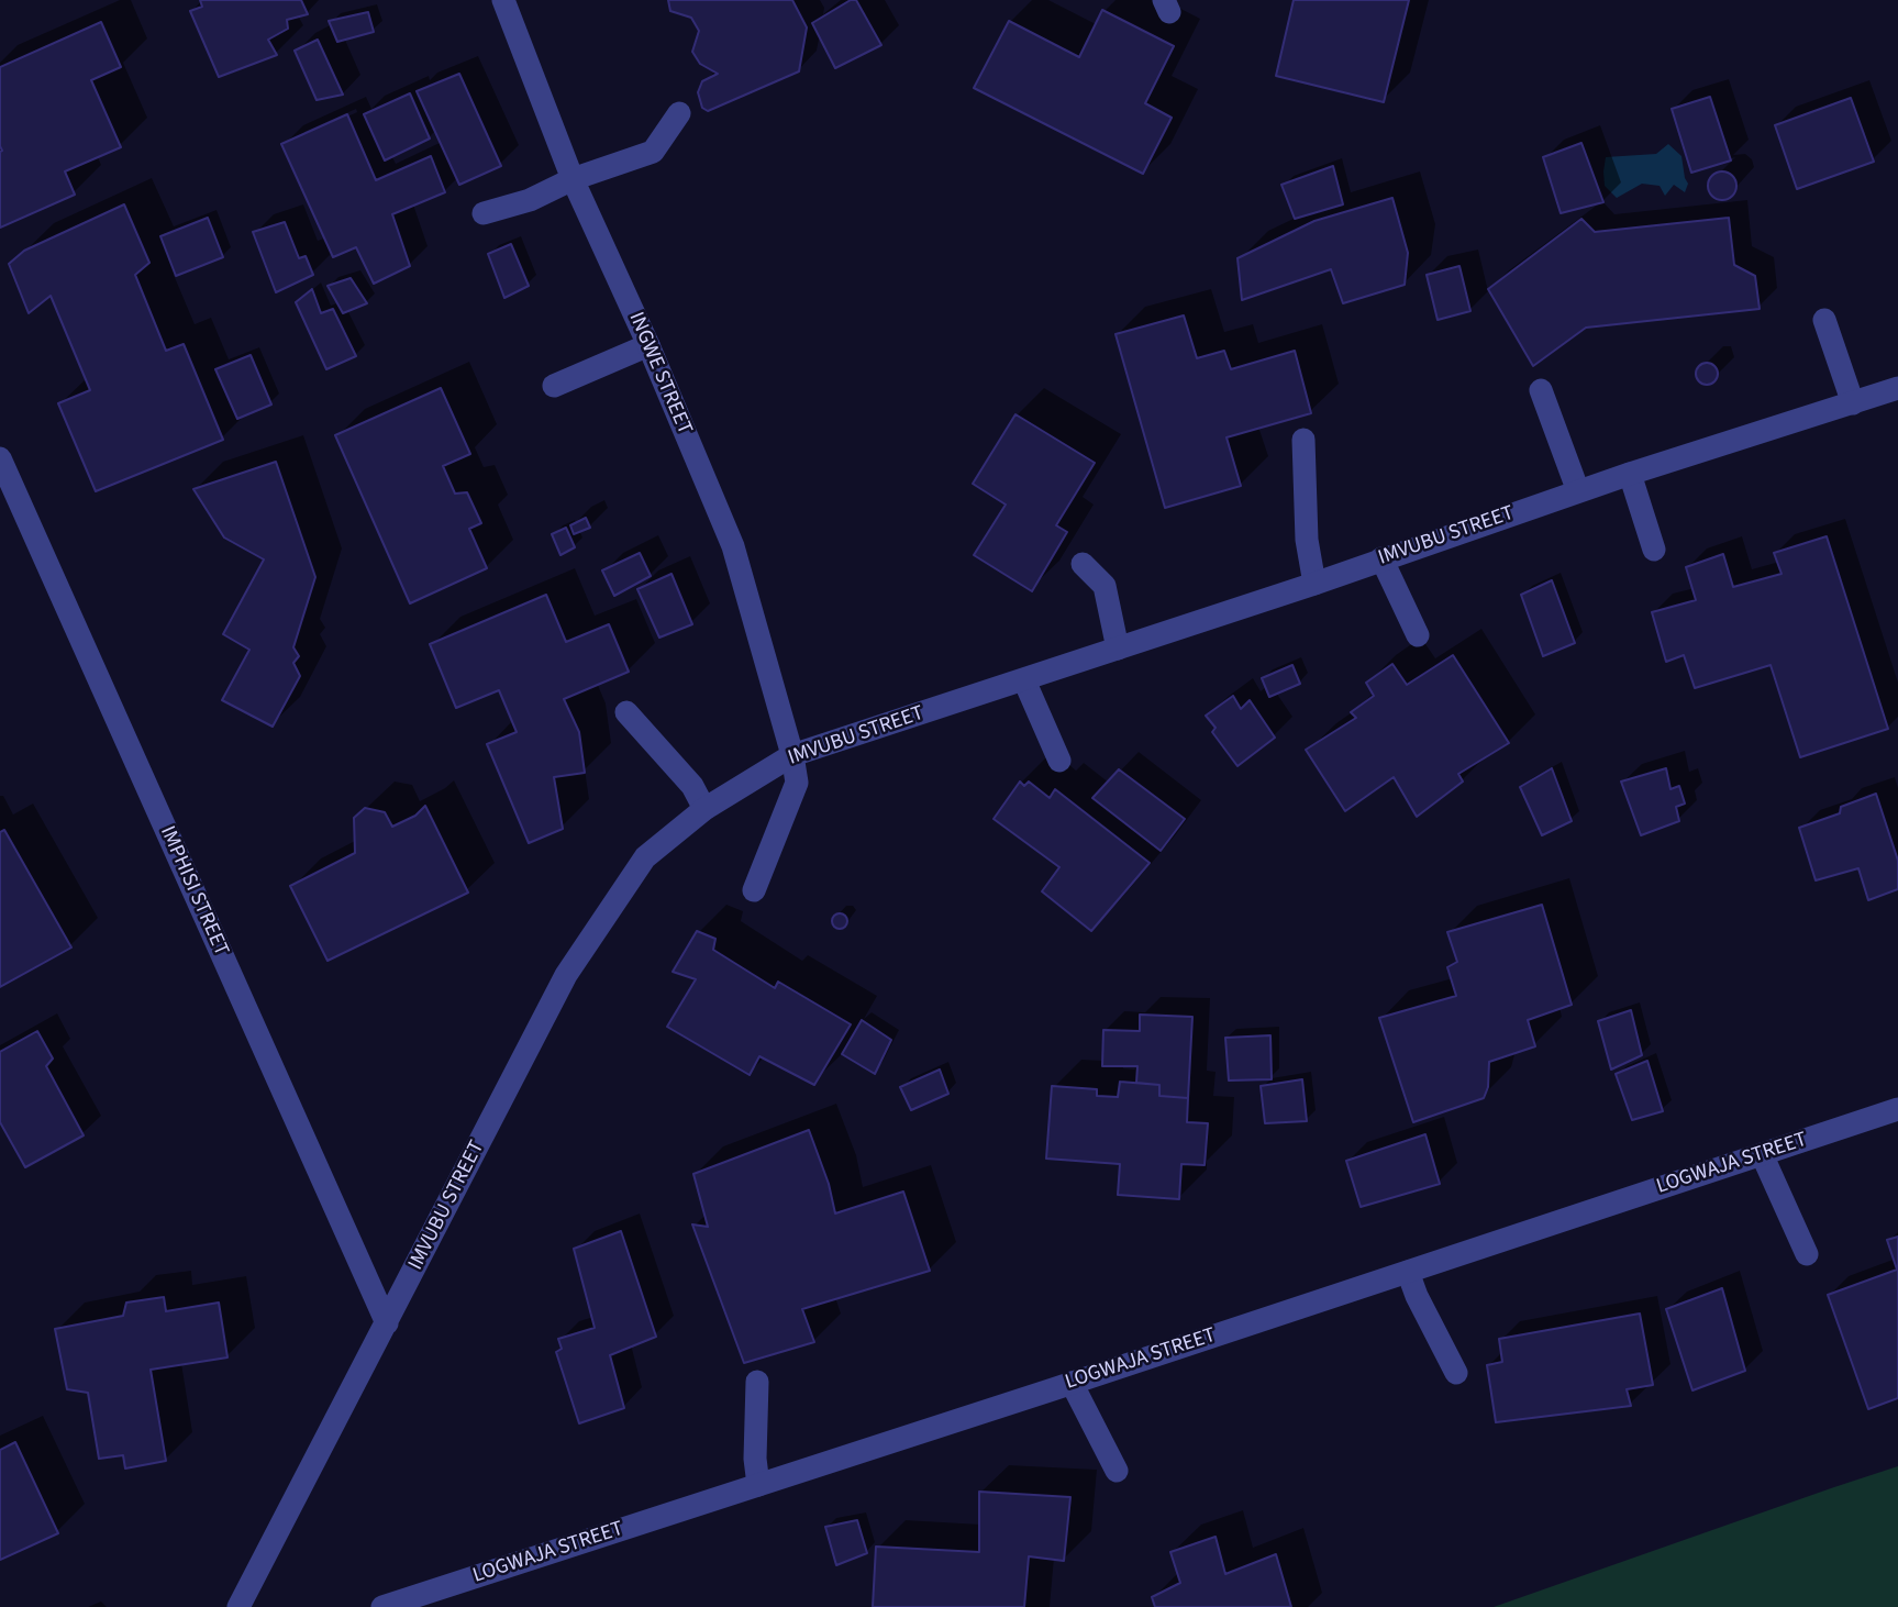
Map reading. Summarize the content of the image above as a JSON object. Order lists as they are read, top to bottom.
{
  "streets": {
    "street": [
      "INGWE STREET",
      "IMVUBU STREET",
      "IMPHISI STREET",
      "LOGWAJA STREET"
    ]
  },
  "crossings": [
    ["INGWE STREET", "IMVUBU STREET"],
    ["IMVUBU STREET", "IMPHISI STREET"]
  ]
}
